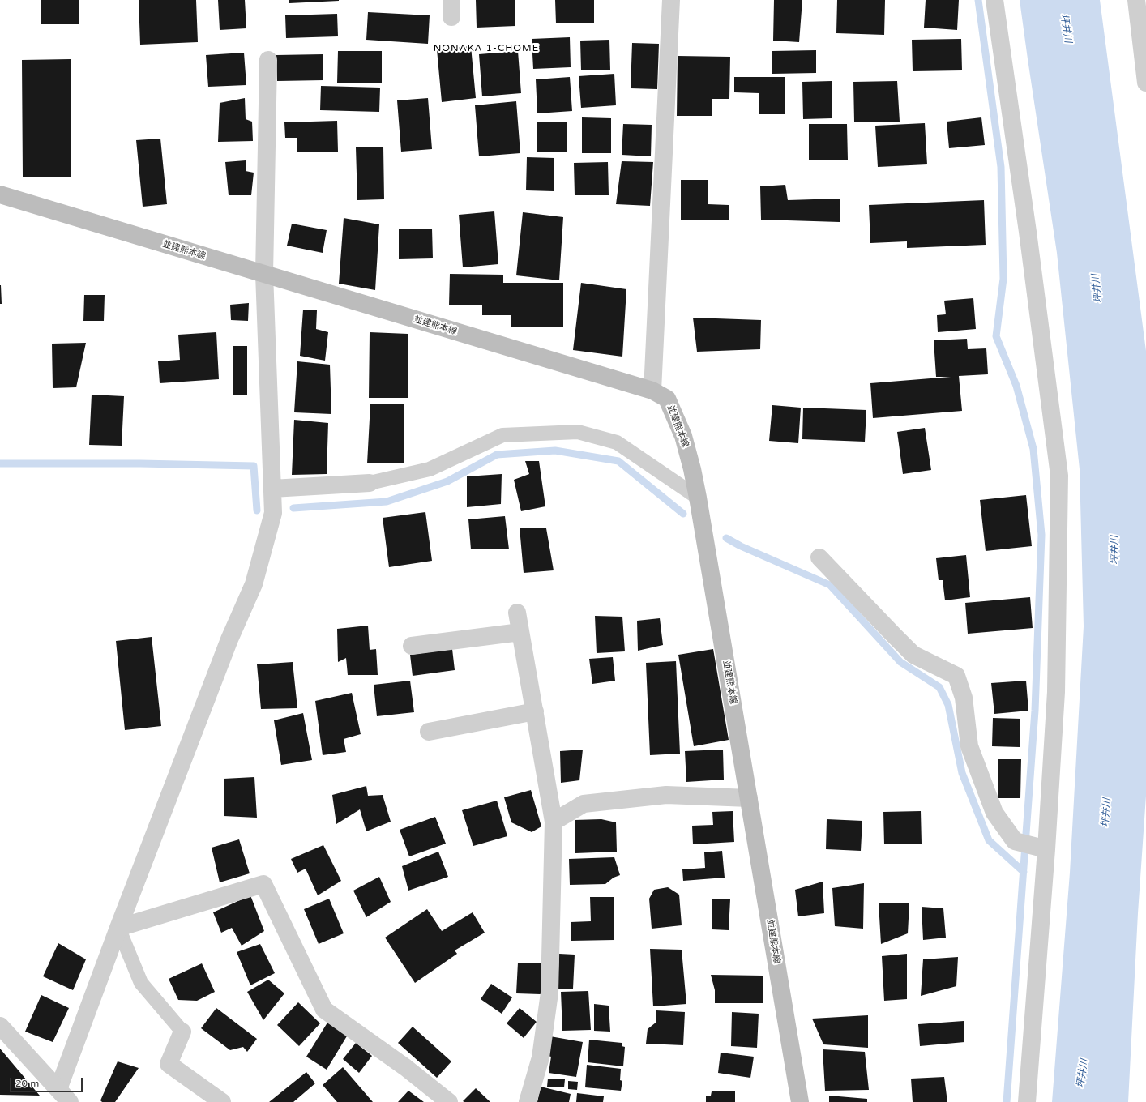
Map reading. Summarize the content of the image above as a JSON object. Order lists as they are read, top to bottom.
{
  "streets": {
    "main road": ["並建熊本線"]
  },
  "districts": ["NONAKA 1-CHOME"],
  "water": ["坪井川"],
  "scale_bar": "20 m"
}
